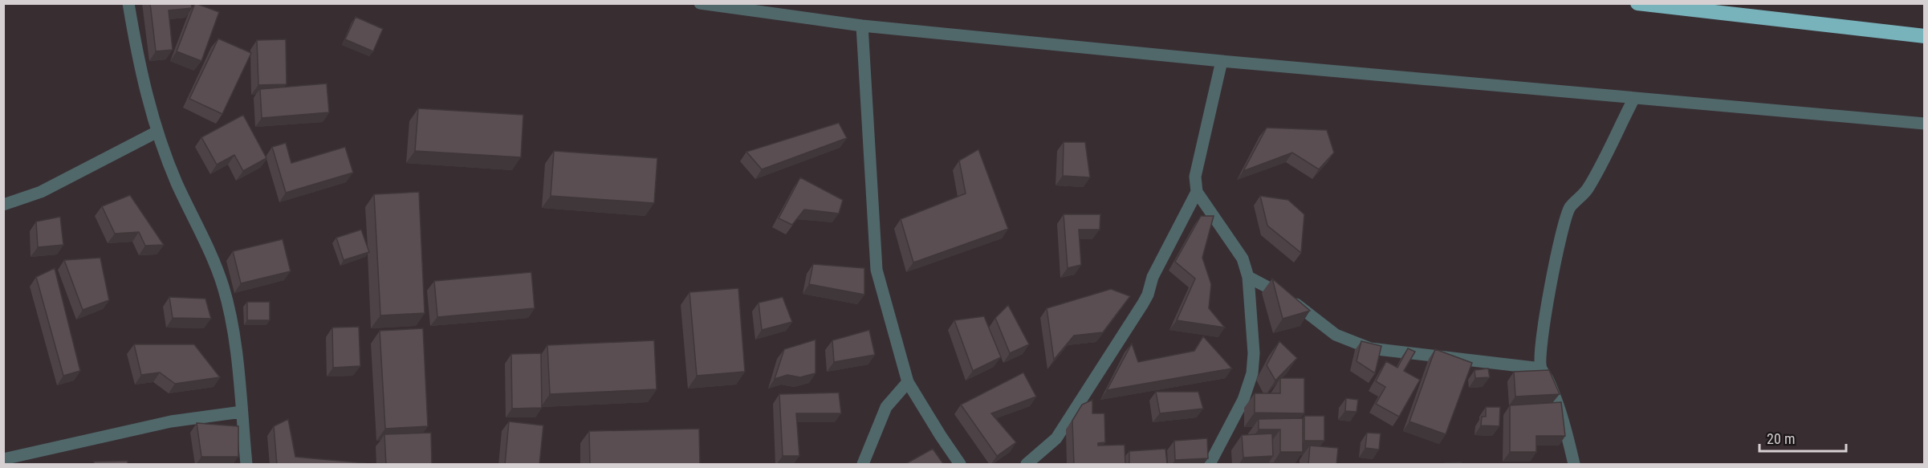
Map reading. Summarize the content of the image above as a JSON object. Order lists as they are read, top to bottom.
{
  "scale_bar": "20 m"
}
